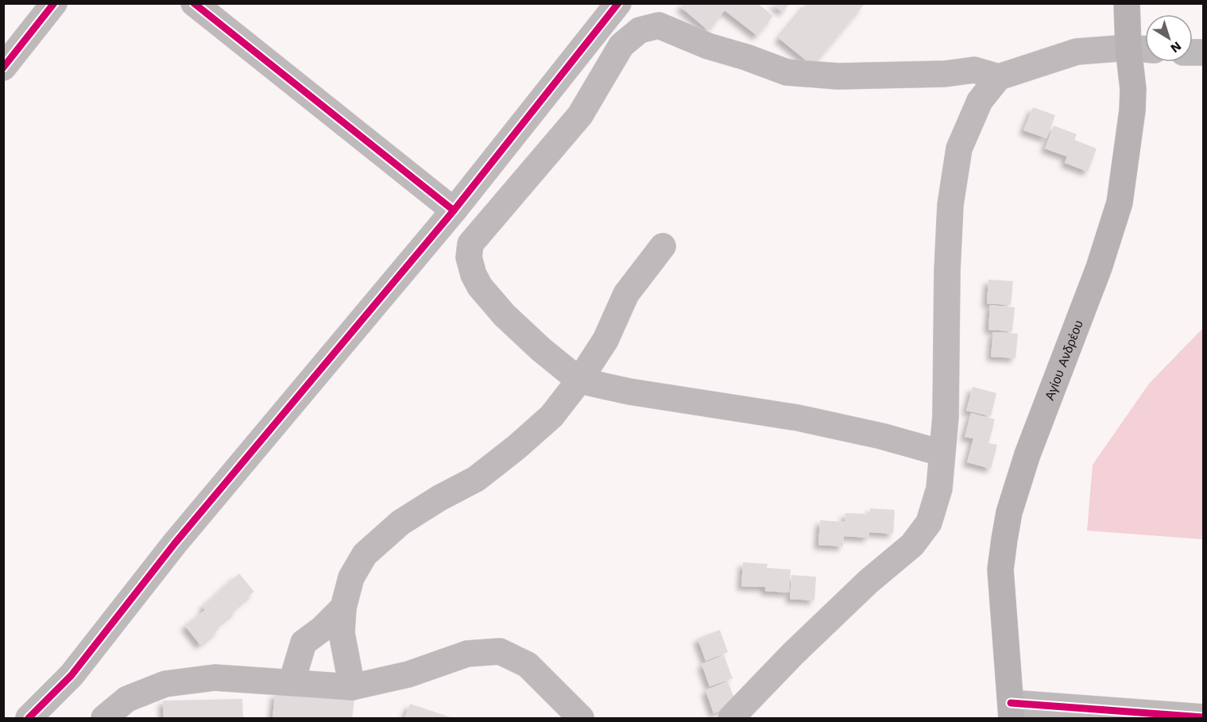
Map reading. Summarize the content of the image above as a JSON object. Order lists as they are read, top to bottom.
{
  "streets": {
    "main road": ["Αγίου Ανδρέου"]
  },
  "north": "bottom right"
}
